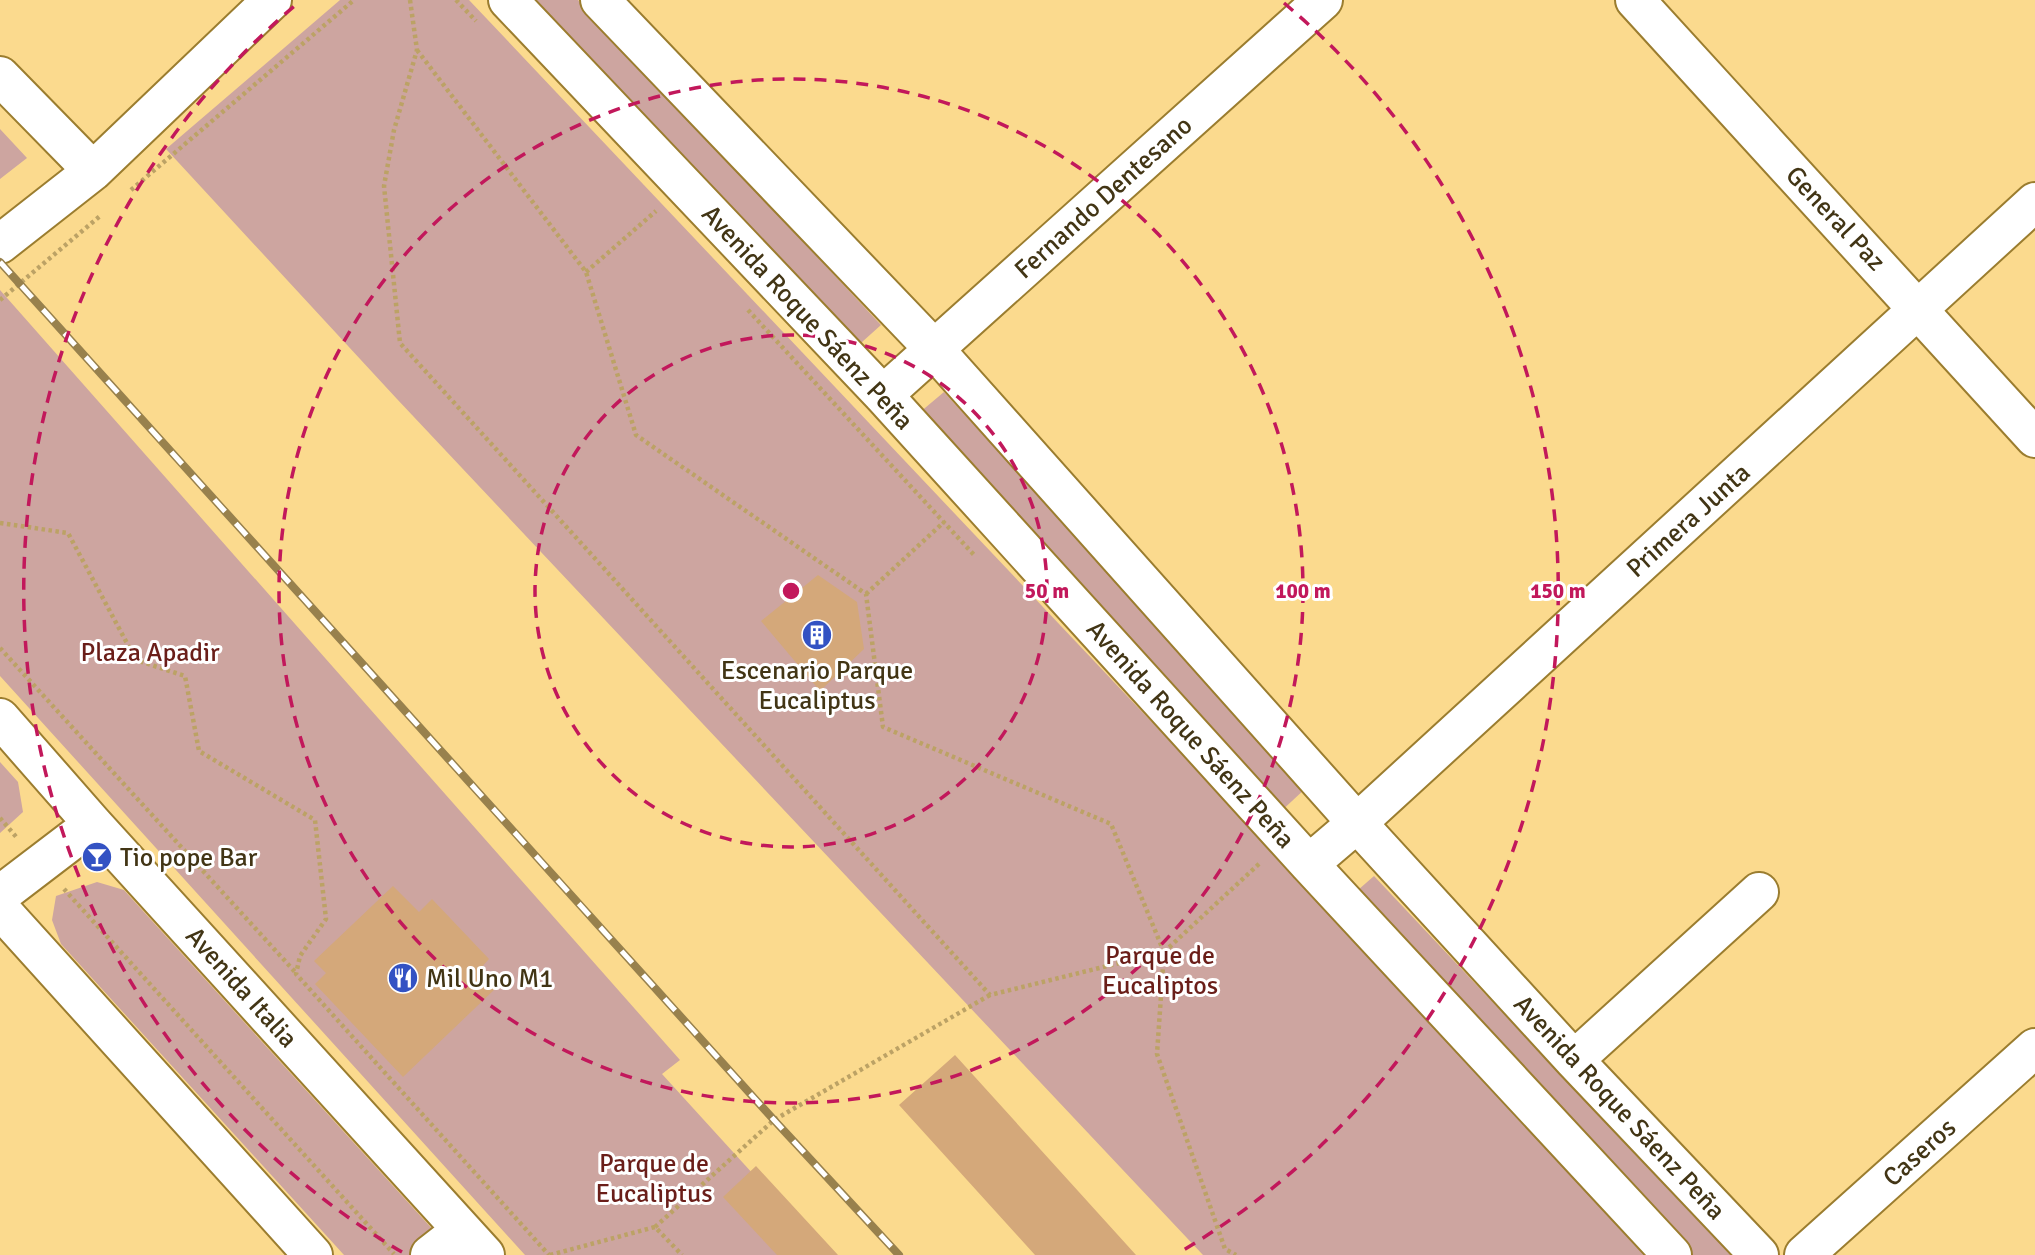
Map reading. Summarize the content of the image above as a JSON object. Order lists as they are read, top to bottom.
{
  "streets": {
    "street": [
      "Fernando Dentesano",
      "General Paz",
      "Avenida Roque Sáenz Peña",
      "Primera Junta",
      "Avenida Italia",
      "Caseros"
    ]
  },
  "crossings": [
    ["Fernando Dentesano", "Avenida Roque Sáenz Peña"],
    ["General Paz", "Primera Junta"],
    ["Avenida Roque Sáenz Peña", "Primera Junta"]
  ],
  "parks": ["Plaza Apadir", "Parque de Eucaliptos", "Parque de Eucaliptus"],
  "places": {
    "building": ["Escenario Parque Eucaliptus"],
    "bar": ["Tio pope Bar"],
    "restaurant": ["Mil Uno M1"]
  },
  "rings": ["50 m", "100 m", "150 m"]
}
